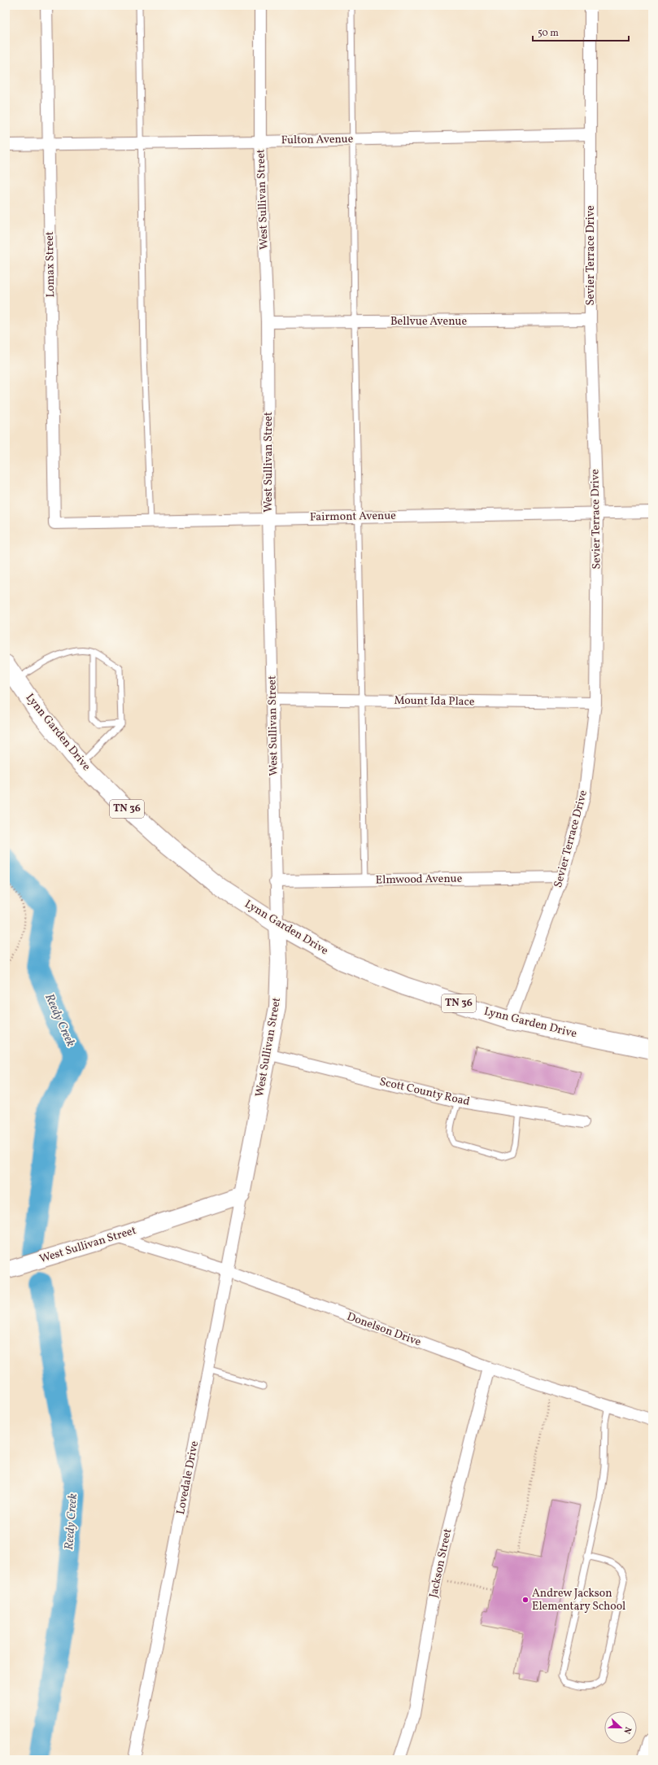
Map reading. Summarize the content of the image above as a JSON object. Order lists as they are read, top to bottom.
{
  "streets": {
    "main road": ["Lynn Garden Drive", "TN 36"],
    "street": [
      "Fulton Avenue",
      "West Sullivan Street",
      "Sevier Terrace Drive",
      "Lomax Street",
      "Bellvue Avenue",
      "Fairmont Avenue",
      "Mount Ida Place",
      "Elmwood Avenue",
      "Scott County Road",
      "Donelson Drive",
      "Lovedale Drive",
      "Jackson Street"
    ]
  },
  "crossings": [
    ["Fulton Avenue", "West Sullivan Street"],
    ["Fulton Avenue", "Sevier Terrace Drive"],
    ["Fulton Avenue", "Lomax Street"],
    ["West Sullivan Street", "Bellvue Avenue"],
    ["West Sullivan Street", "Fairmont Avenue"],
    ["West Sullivan Street", "Mount Ida Place"],
    ["West Sullivan Street", "Lynn Garden Drive"],
    ["West Sullivan Street", "Elmwood Avenue"],
    ["West Sullivan Street", "Scott County Road"],
    ["West Sullivan Street", "Donelson Drive"],
    ["West Sullivan Street", "Lovedale Drive"],
    ["Sevier Terrace Drive", "Bellvue Avenue"],
    ["Sevier Terrace Drive", "Fairmont Avenue"],
    ["Sevier Terrace Drive", "Mount Ida Place"],
    ["Sevier Terrace Drive", "Lynn Garden Drive"],
    ["Sevier Terrace Drive", "Elmwood Avenue"],
    ["Lomax Street", "Fairmont Avenue"],
    ["Donelson Drive", "Lovedale Drive"],
    ["Donelson Drive", "Jackson Street"]
  ],
  "water": ["Reedy Creek"],
  "places": ["Andrew Jackson Elementary School"],
  "scale_bar": "50 m",
  "north": "right"
}
